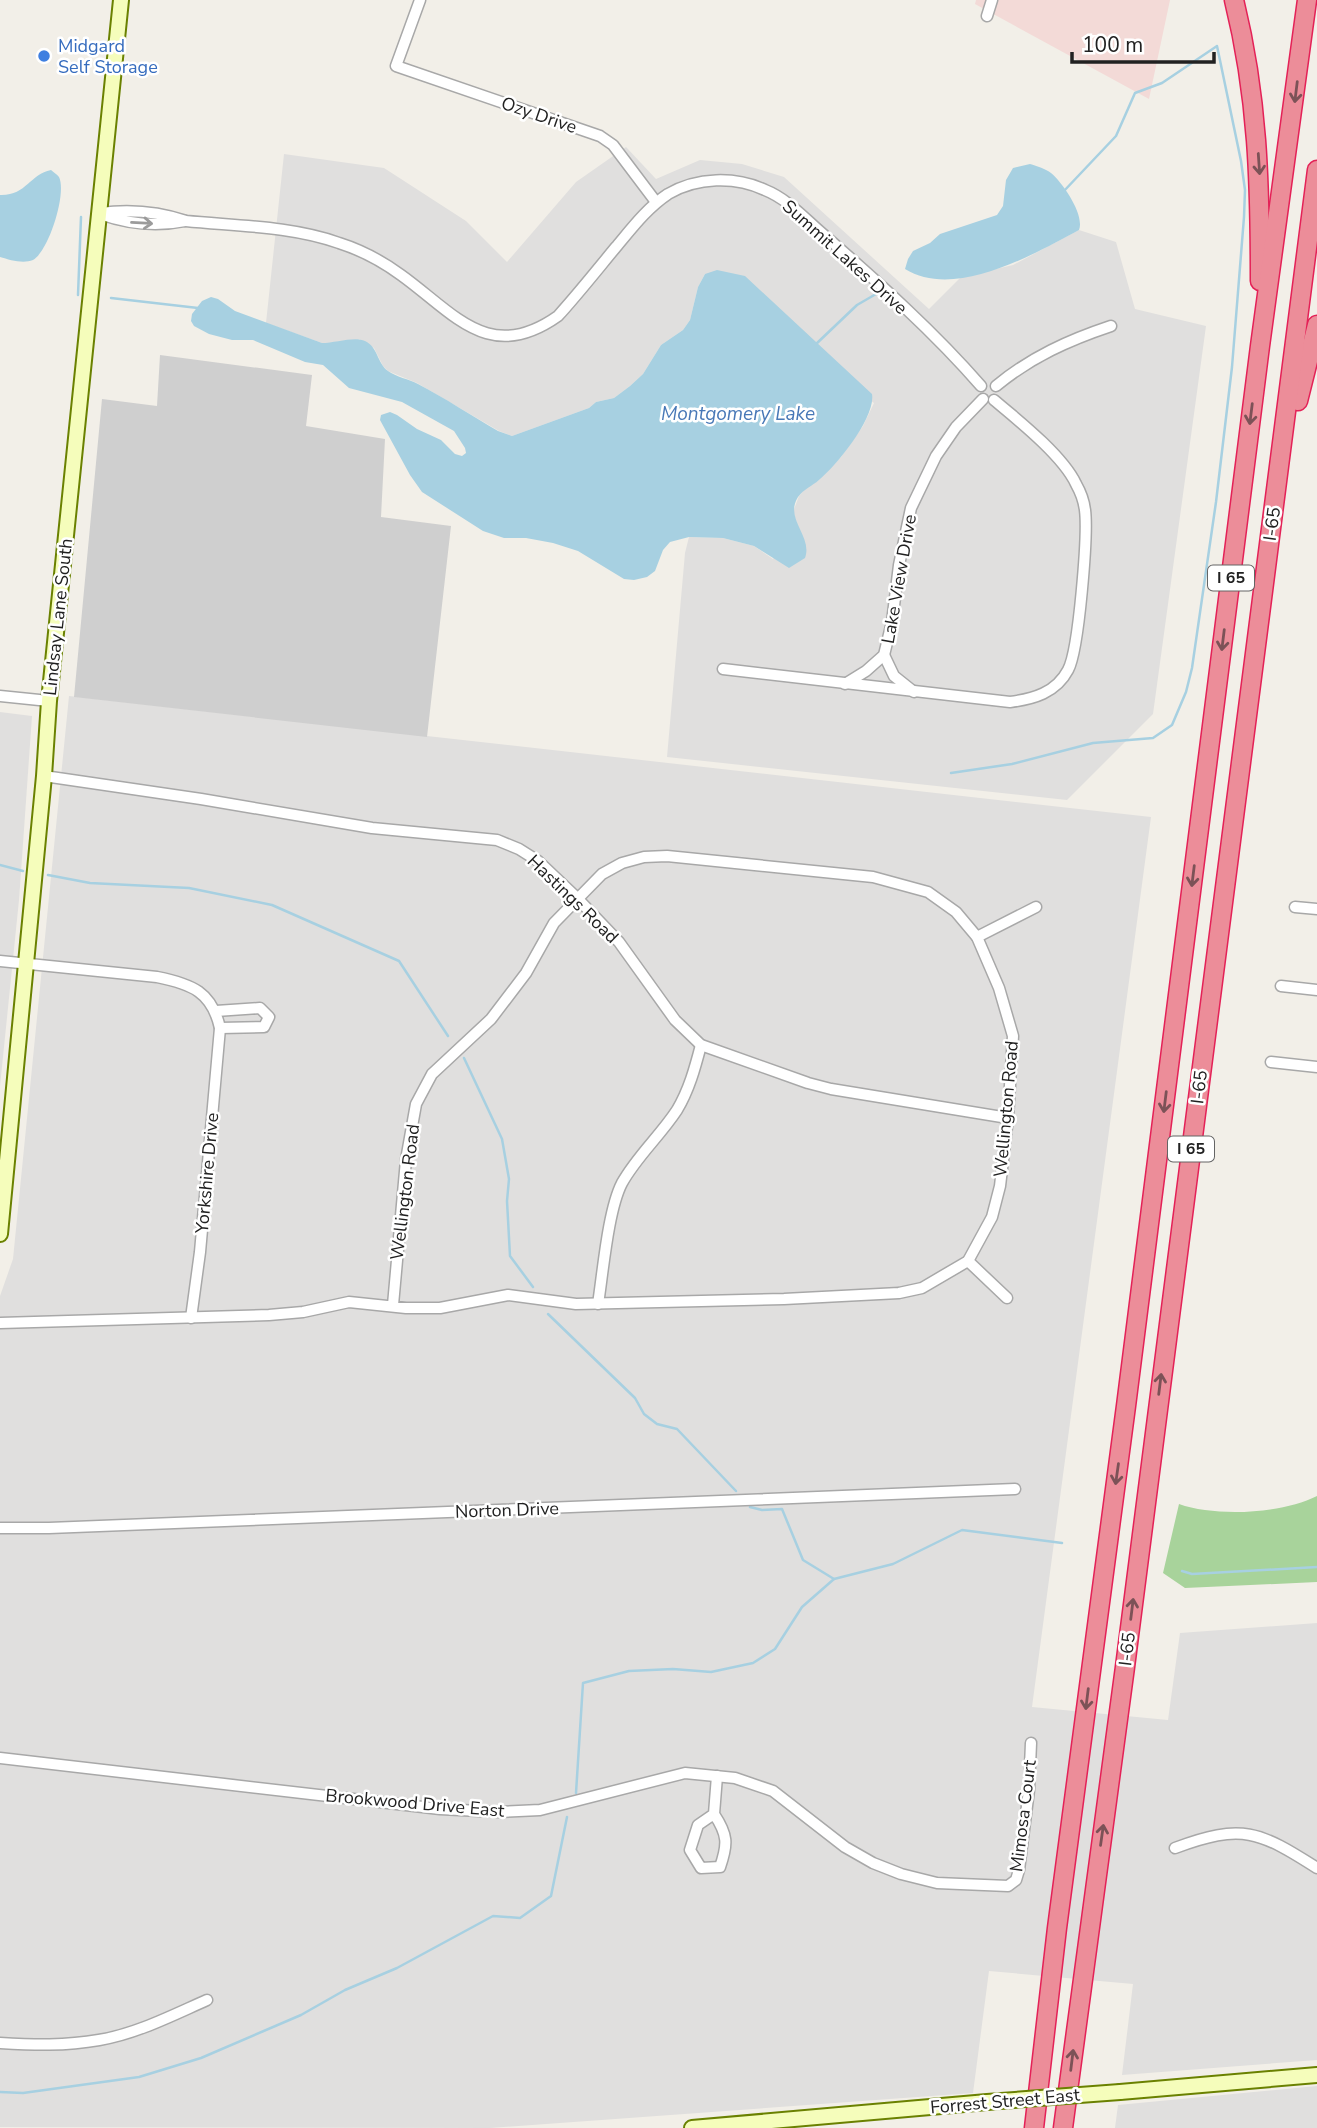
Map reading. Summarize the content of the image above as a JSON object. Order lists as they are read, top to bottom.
{
  "streets": {
    "highway": ["I-65", "I 65"],
    "street": [
      "Ozy Drive",
      "Summit Lakes Drive",
      "Lake View Drive",
      "Lindsay Lane South",
      "Hastings Road",
      "Wellington Road",
      "Yorkshire Drive",
      "Norton Drive",
      "Brookwood Drive East",
      "Mimosa Court",
      "Forrest Street East"
    ]
  },
  "crossings": [
    ["Ozy Drive", "Summit Lakes Drive"],
    ["Summit Lakes Drive", "Lake View Drive"],
    ["Summit Lakes Drive", "Lindsay Lane South"],
    ["Lindsay Lane South", "Hastings Road"],
    ["Hastings Road", "Wellington Road"],
    ["Brookwood Drive East", "Mimosa Court"]
  ],
  "water": ["Montgomery Lake"],
  "places": ["Midgard Self Storage"],
  "scale_bar": "100 m"
}
